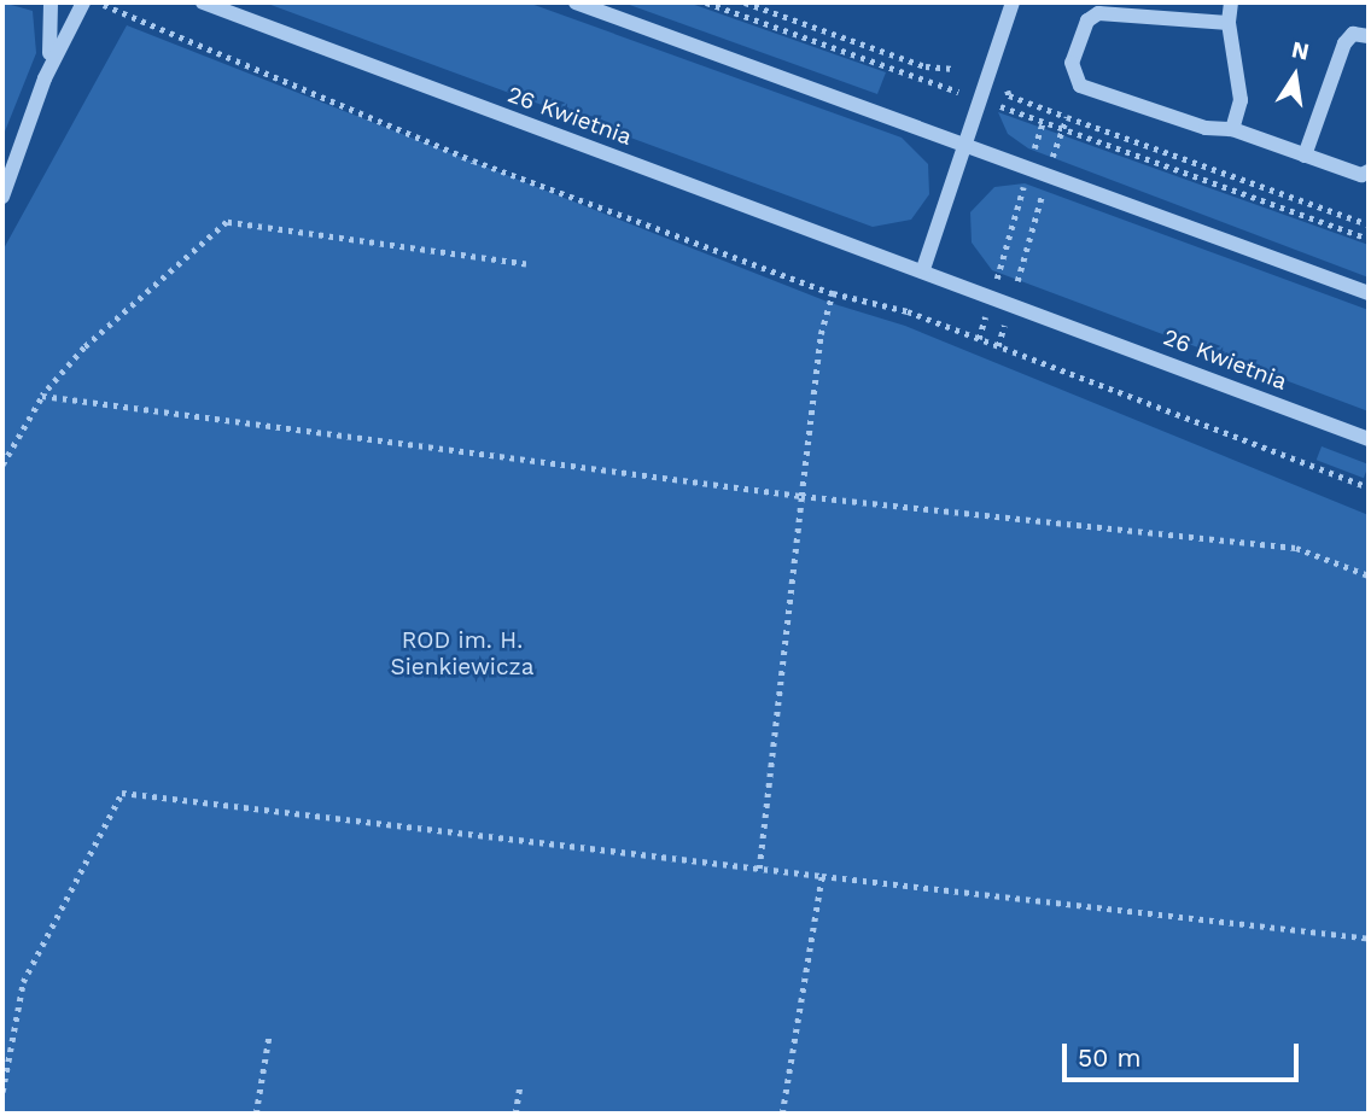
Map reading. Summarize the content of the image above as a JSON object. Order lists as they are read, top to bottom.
{
  "streets": {
    "street": ["26 Kwietnia"]
  },
  "parks": ["ROD im. H. Sienkiewicza"],
  "scale_bar": "50 m",
  "north": "top"
}
